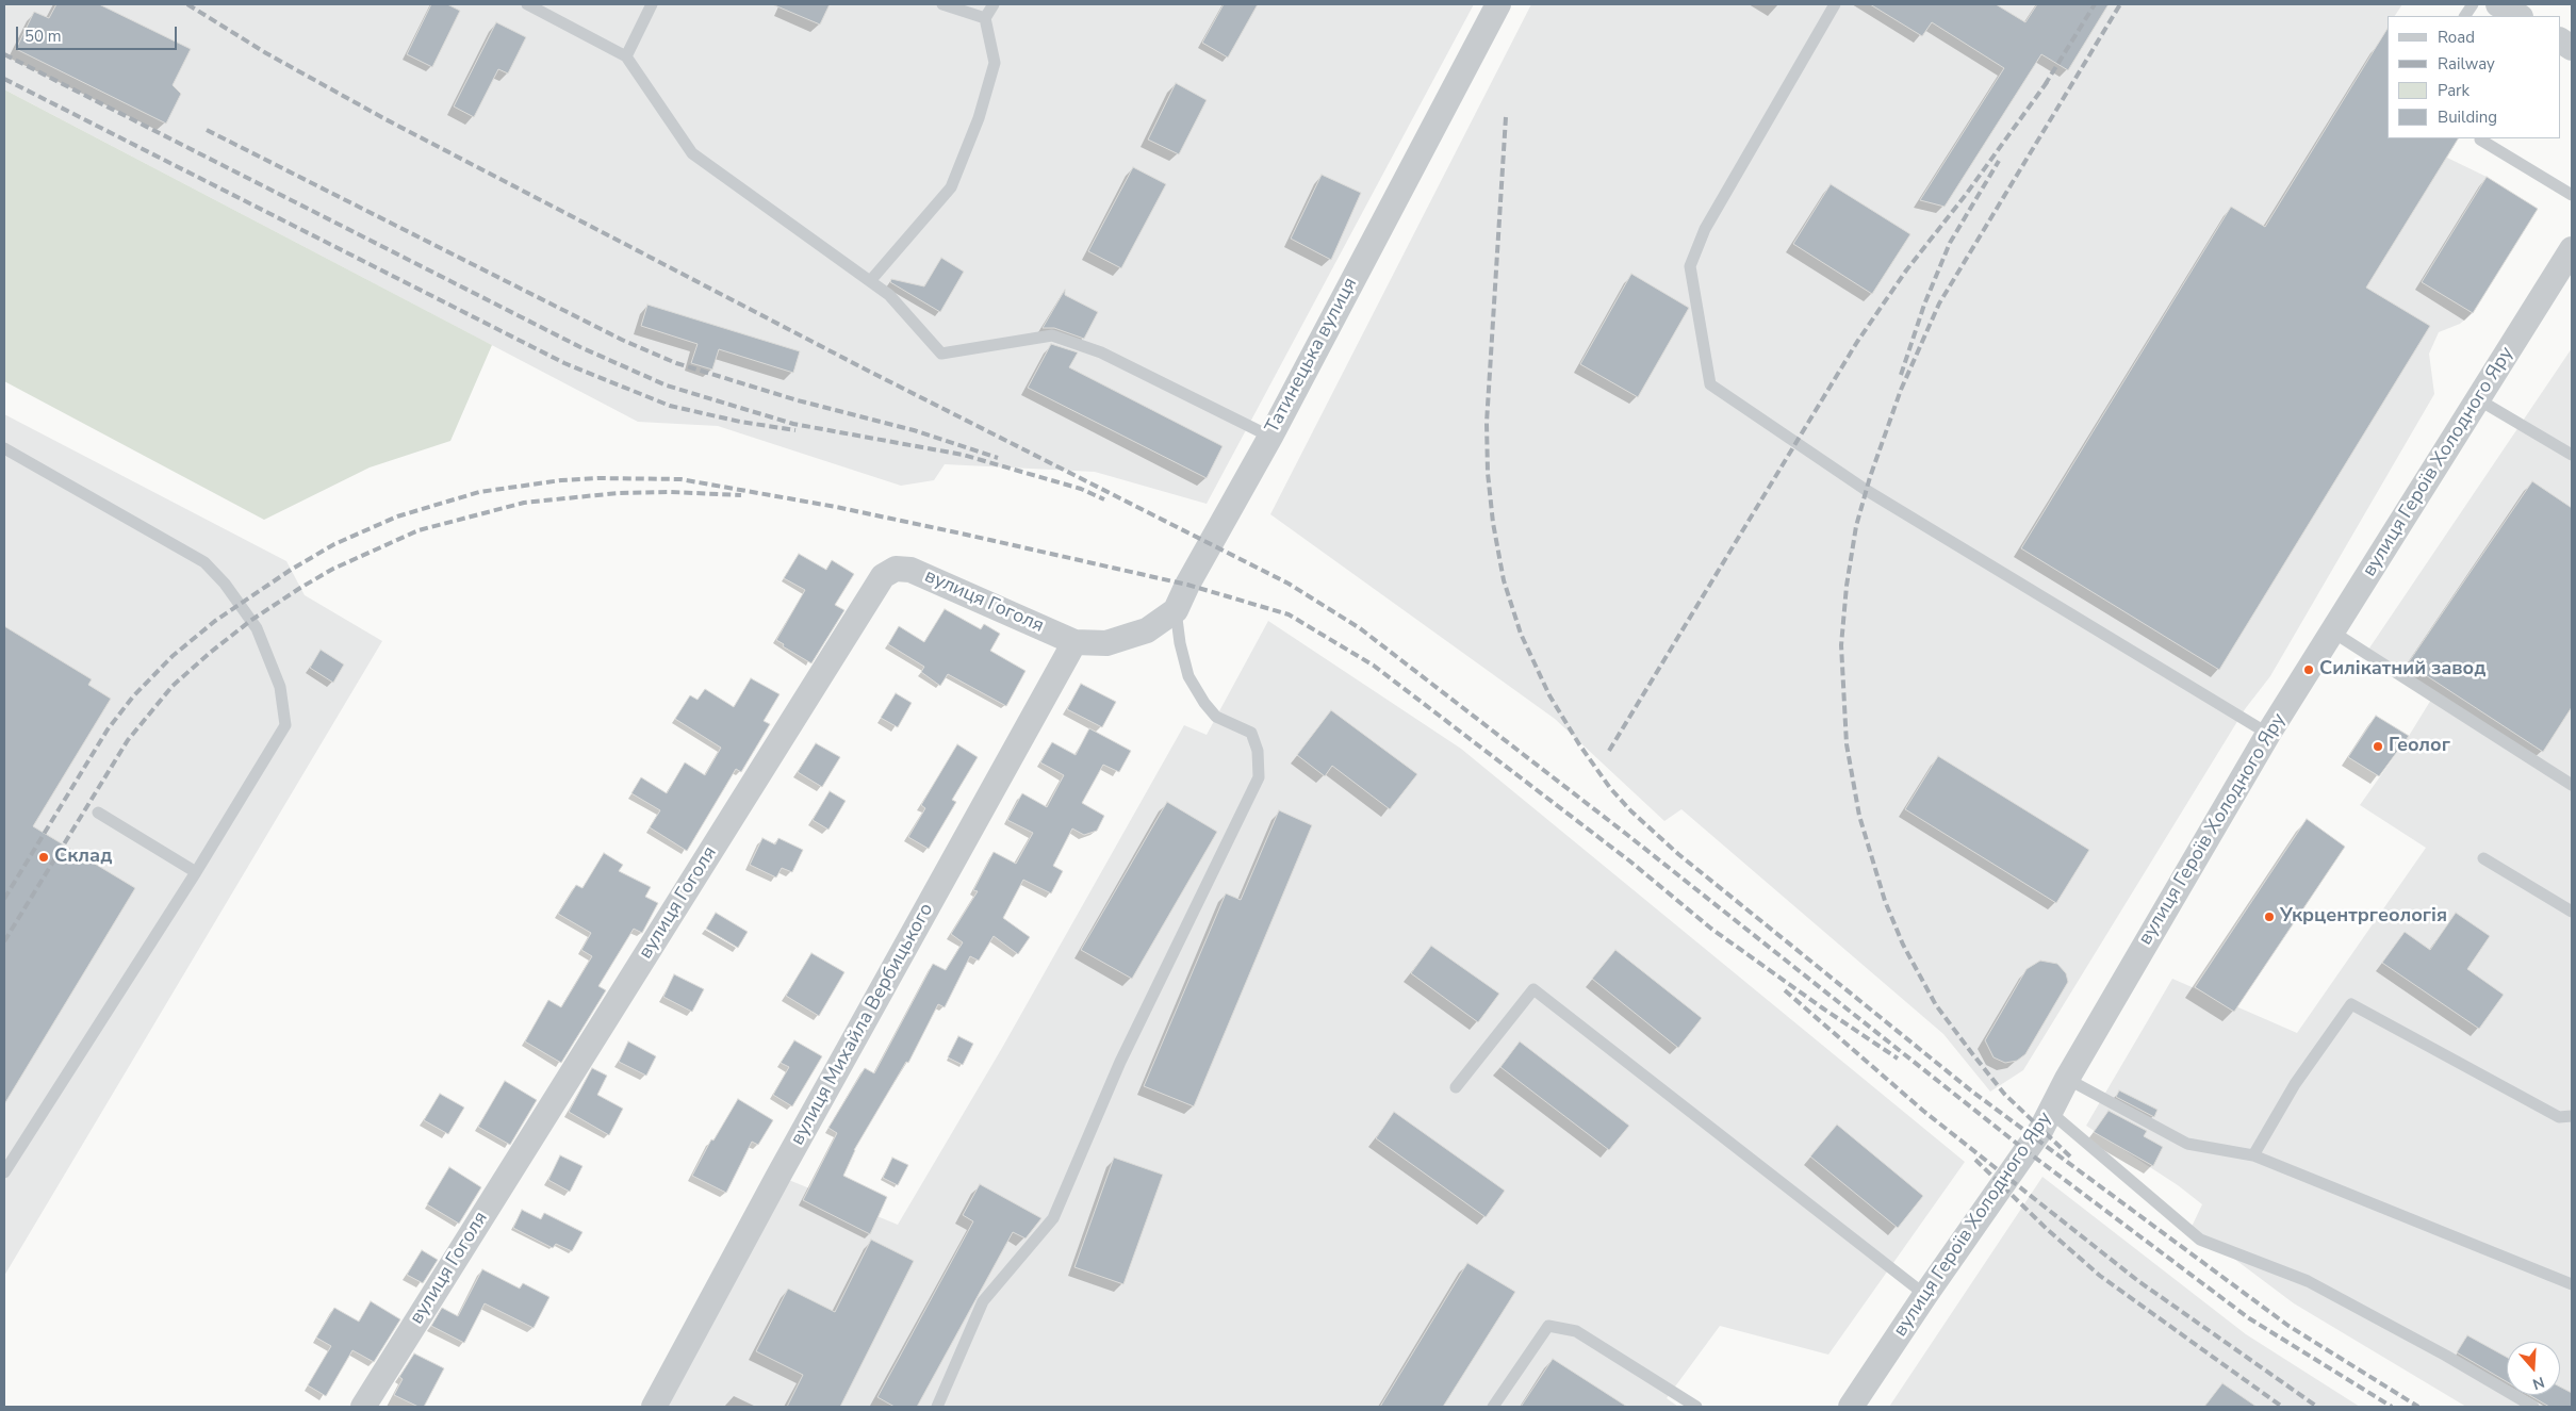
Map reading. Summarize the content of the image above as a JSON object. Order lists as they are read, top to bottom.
{
  "streets": {
    "street": [
      "Татинецька вулиця",
      "вулиця Героїв Холодного Яру",
      "вулиця Гоголя",
      "вулиця Михайла Вербицького"
    ]
  },
  "crossings": [
    ["вулиця Гоголя", "вулиця Михайла Вербицького"]
  ],
  "places": [
    "Силікатний завод",
    "Геолог",
    "Склад",
    "Укрцентргеологія"
  ],
  "legend": [
    "Road",
    "Railway",
    "Park",
    "Building"
  ],
  "scale_bar": "50 m",
  "north": "bottom"
}
